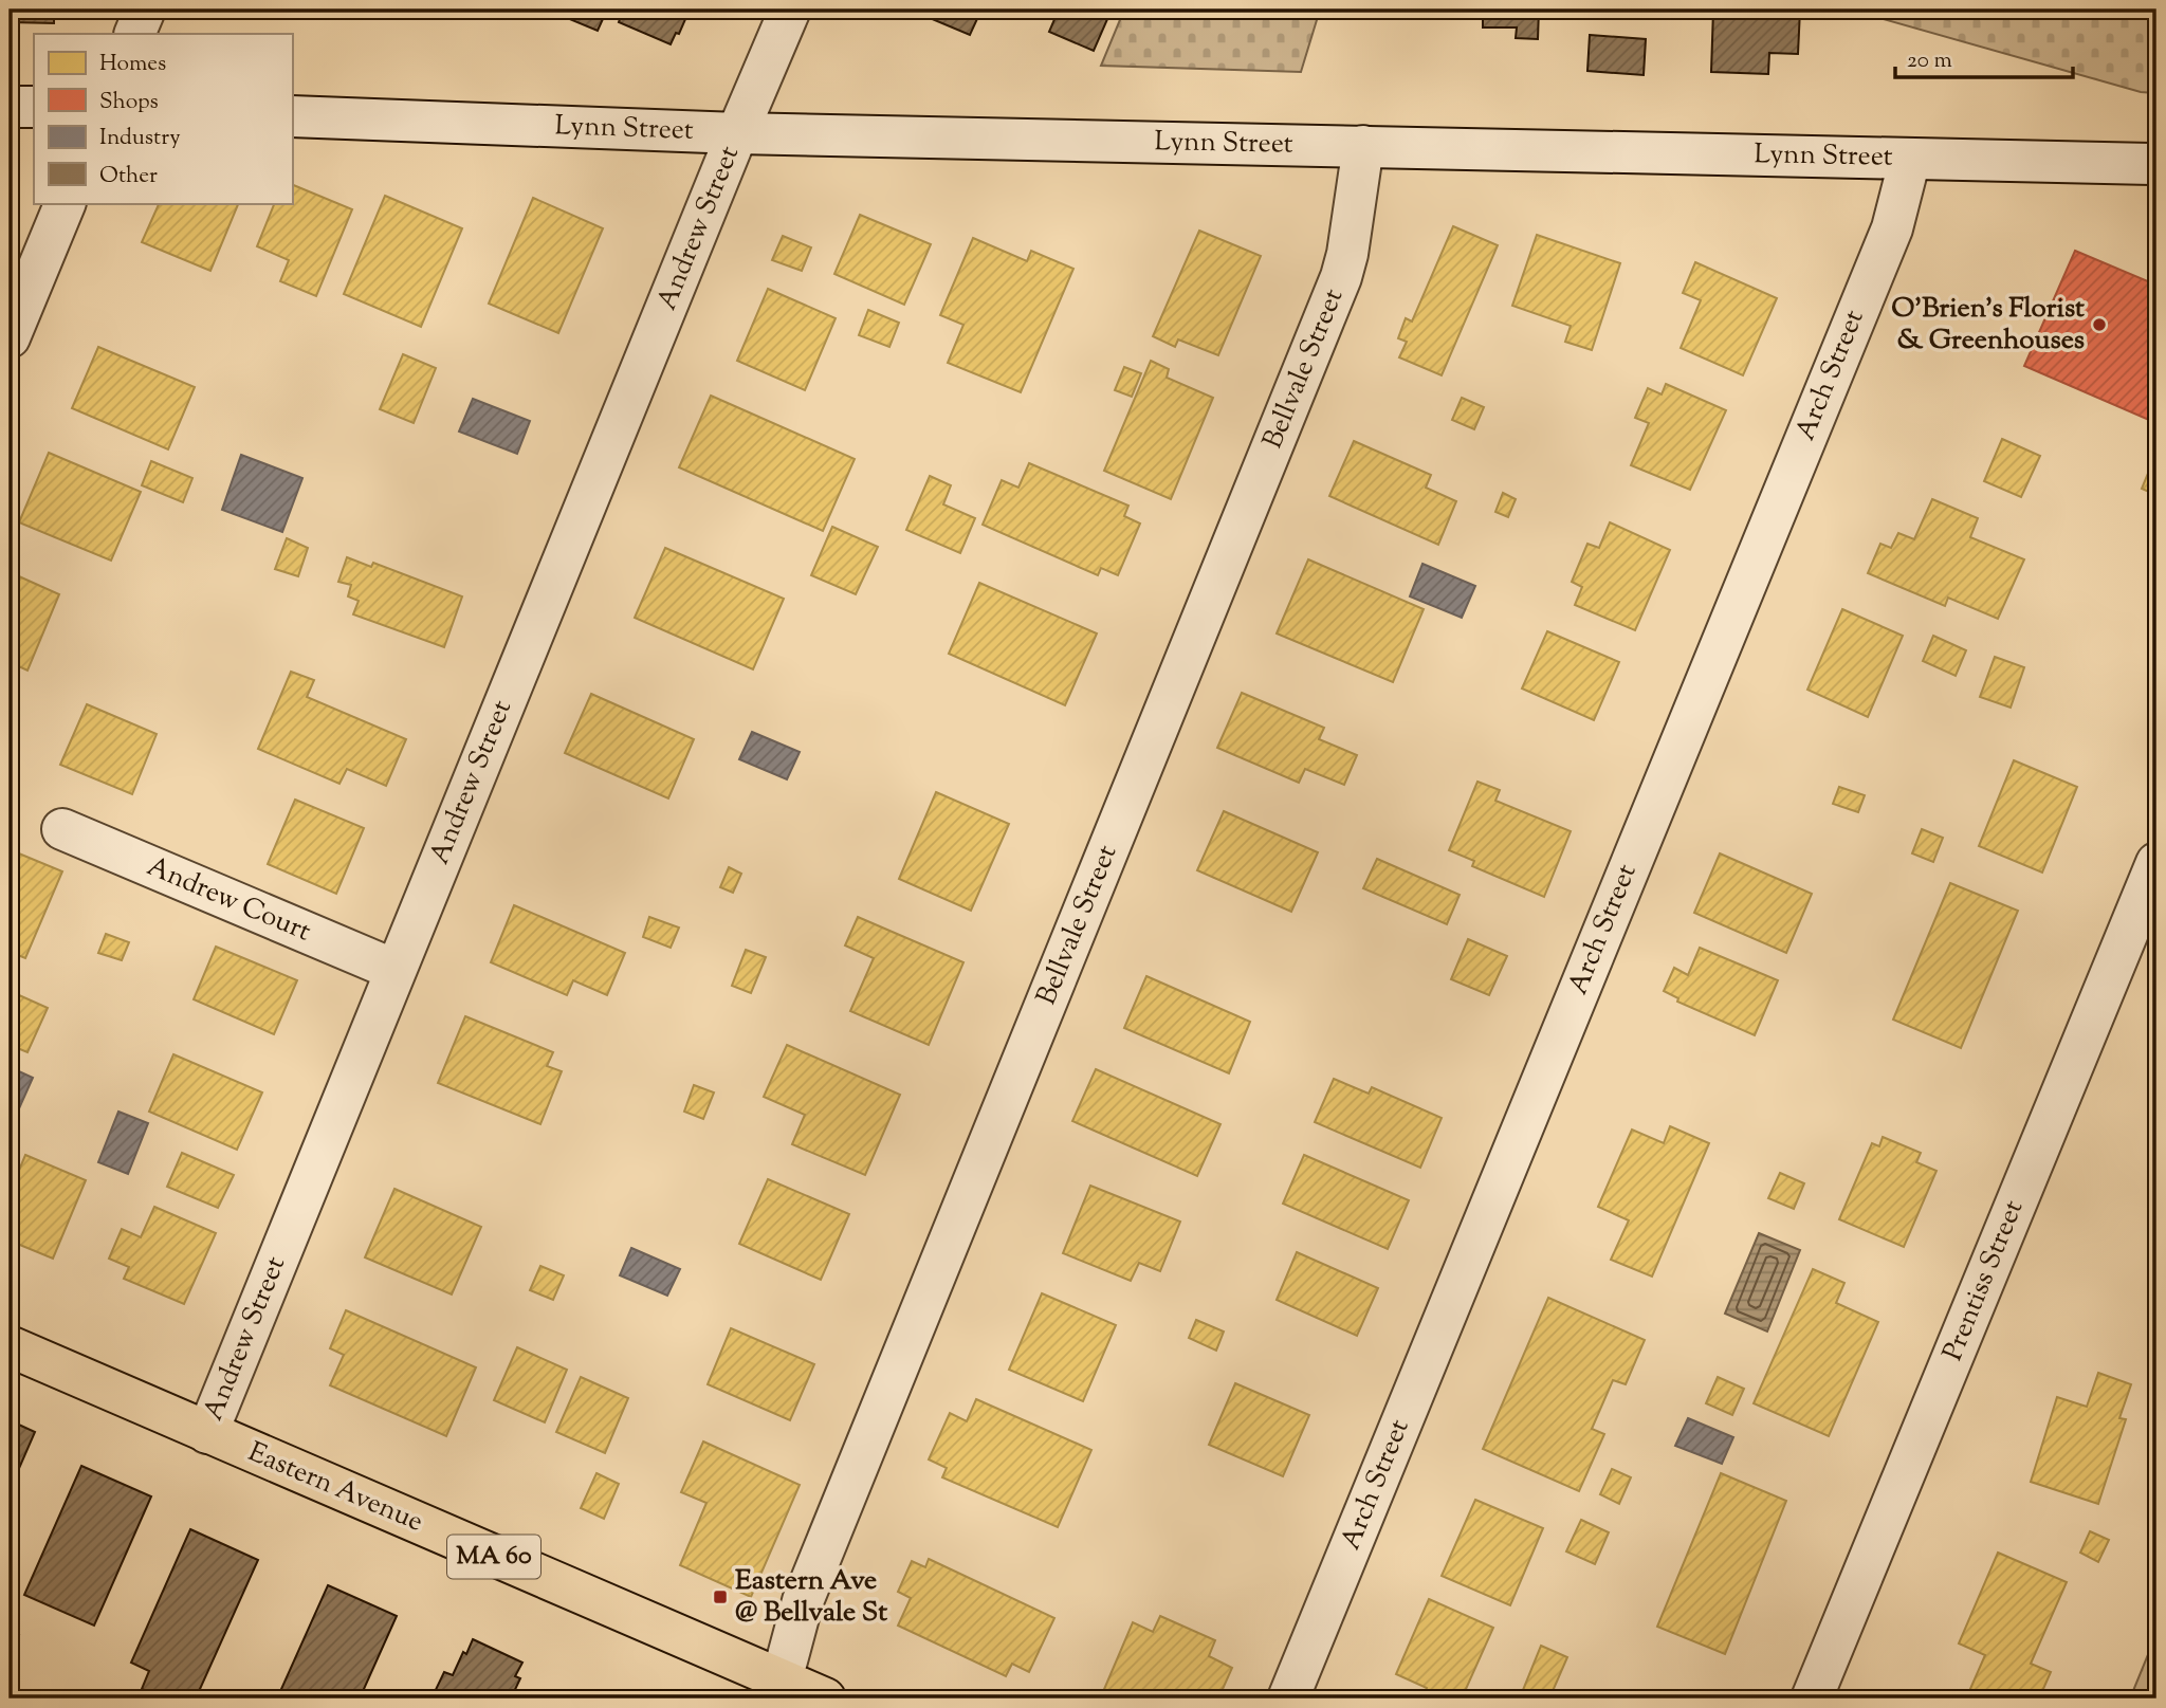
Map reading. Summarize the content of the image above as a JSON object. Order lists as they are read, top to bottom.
{
  "streets": {
    "main road": ["Eastern Avenue", "MA 60"],
    "street": [
      "Lynn Street",
      "Andrew Street",
      "Bellvale Street",
      "Arch Street",
      "Andrew Court",
      "Prentiss Street"
    ]
  },
  "crossings": [
    ["Lynn Street", "Andrew Street"],
    ["Lynn Street", "Bellvale Street"],
    ["Lynn Street", "Arch Street"],
    ["Andrew Street", "Andrew Court"],
    ["Andrew Street", "Eastern Avenue"],
    ["Bellvale Street", "Eastern Avenue"]
  ],
  "places": {
    "other": ["O'Brien's Florist & Greenhouses"],
    "transit": ["Eastern Ave @ Bellvale St"]
  },
  "legend": [
    "Homes",
    "Shops",
    "Industry",
    "Other"
  ],
  "scale_bar": "20 m"
}
